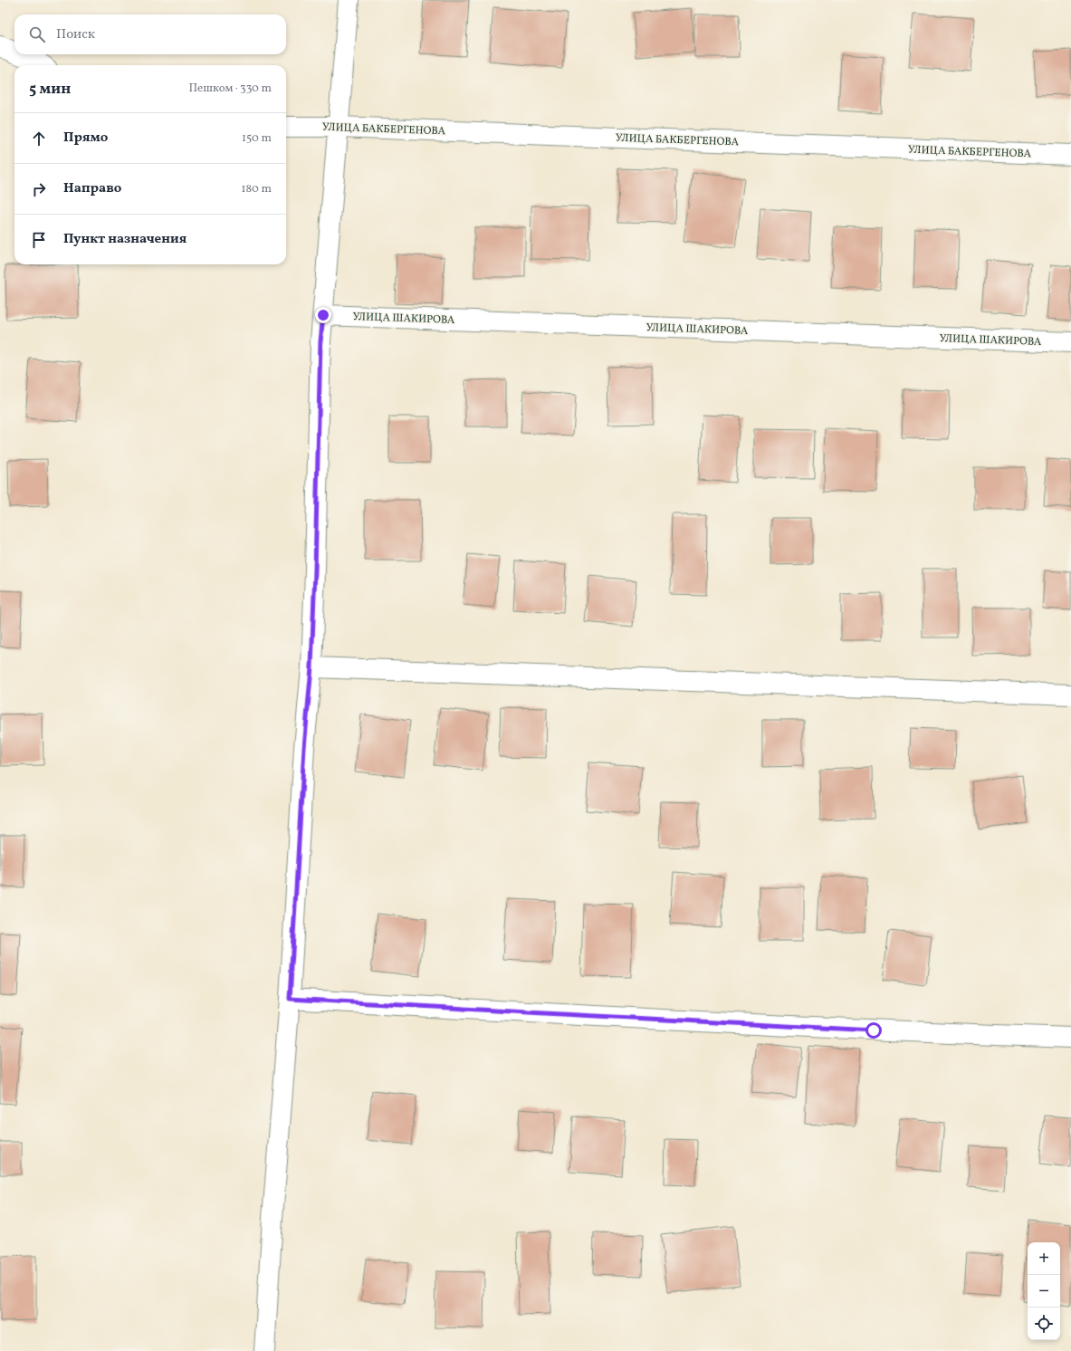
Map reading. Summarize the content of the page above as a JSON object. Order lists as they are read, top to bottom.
{
  "streets": {
    "street": ["УЛИЦА БАКБЕРГЕНОВА", "УЛИЦА ШАКИРОВА"]
  },
  "page": {
    "search": "Поиск",
    "heading": ["5 мин", "Пешком · 330 m"],
    "list": [
      ["Прямо", "150 m"],
      ["Направо", "180 m"],
      "Пункт назначения"
    ],
    "map_buttons": ["+", "−"]
  }
}
